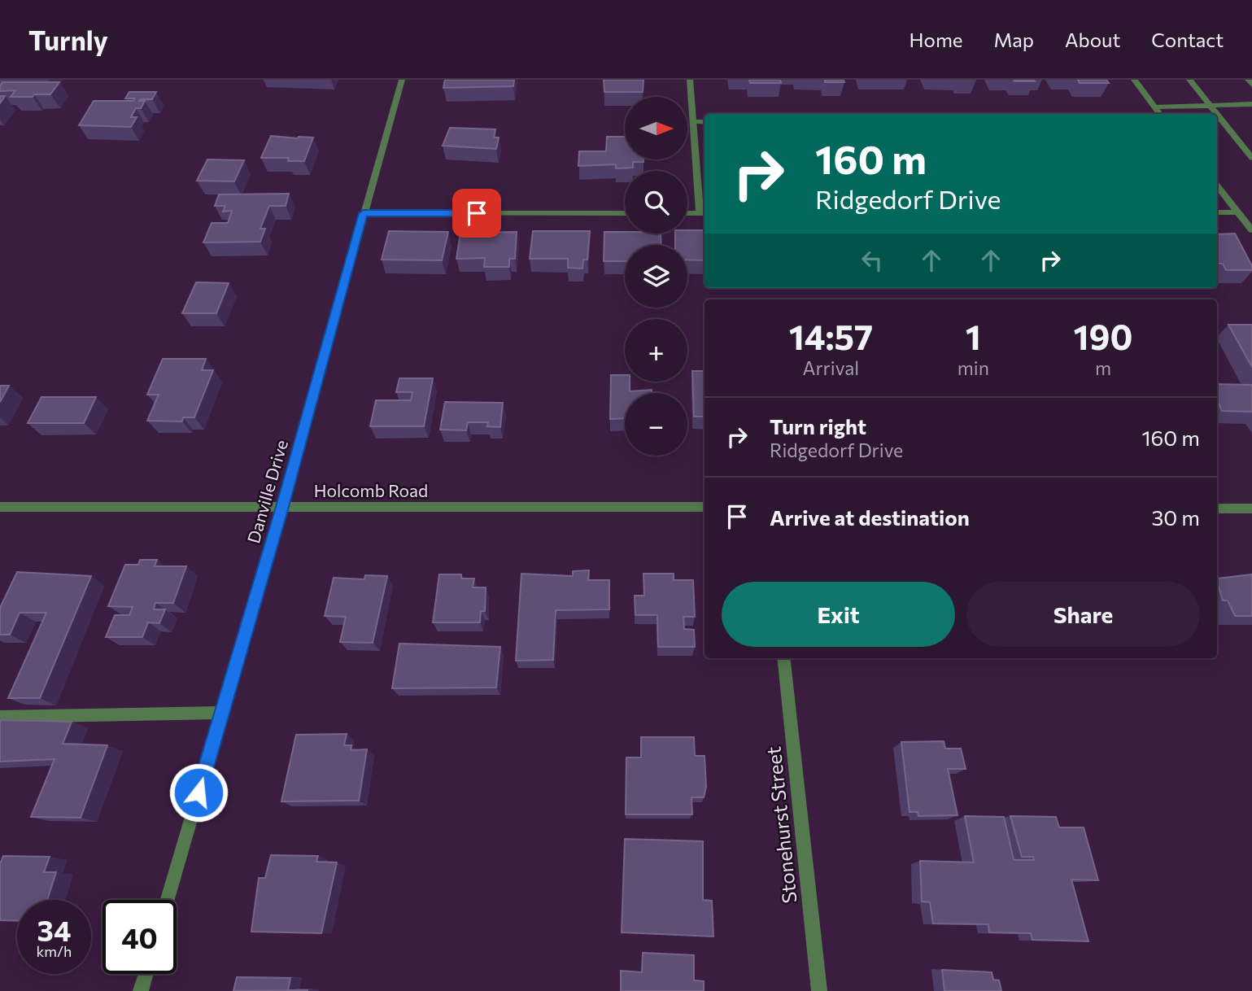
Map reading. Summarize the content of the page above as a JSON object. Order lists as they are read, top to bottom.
{
  "streets": {
    "street": ["Holcomb Road", "Danville Drive", "Stonehurst Street"]
  },
  "crossings": [
    ["Holcomb Road", "Danville Drive"]
  ],
  "north": "right",
  "page": {
    "header": "Turnly",
    "nav": [
      "Home",
      "Map",
      "About",
      "Contact"
    ],
    "map_buttons": ["+", "−"],
    "turn": ["160 m", "Ridgedorf Drive"],
    "eta": [
      "14:57",
      "Arrival",
      "1",
      "min",
      "190",
      "m"
    ],
    "list": [
      {
        "name": "Turn right",
        "note": "Ridgedorf Drive",
        "value": "160 m"
      },
      {
        "name": "Arrive at destination",
        "value": "30 m"
      }
    ],
    "buttons": ["Exit", "Share"],
    "speed": "34 km/h",
    "limit": "40"
  }
}
